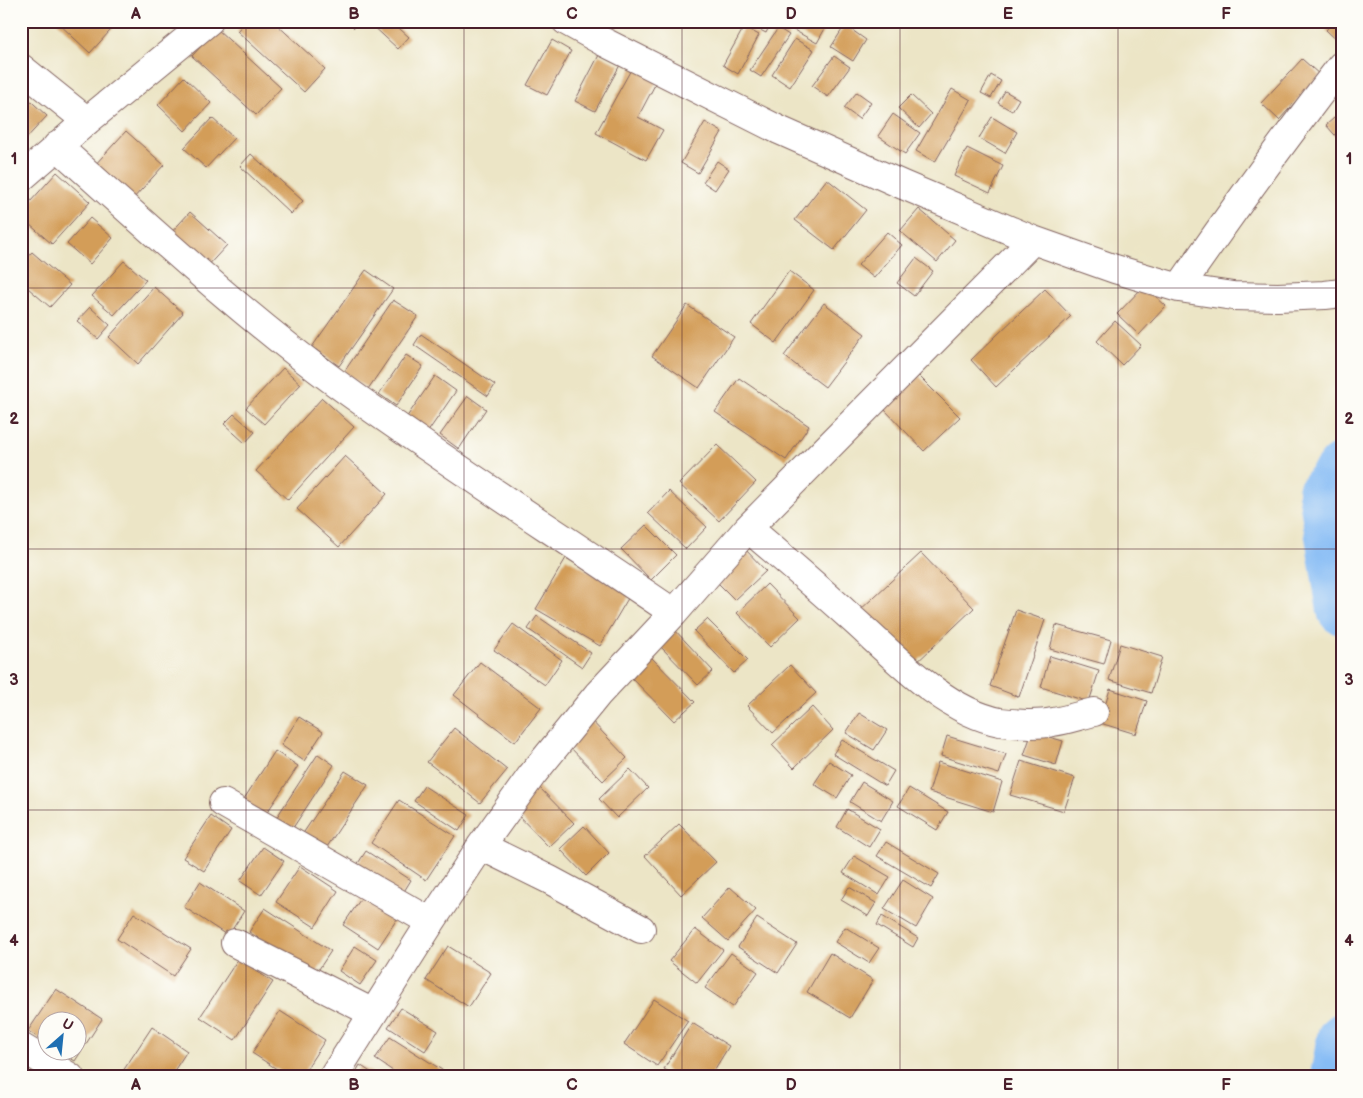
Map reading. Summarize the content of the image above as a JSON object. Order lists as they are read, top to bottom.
{
  "north": "top right",
  "grid": {
    "columns": [
      "A",
      "B",
      "C",
      "D",
      "E",
      "F"
    ],
    "rows": [
      "1",
      "2",
      "3",
      "4"
    ]
  }
}
